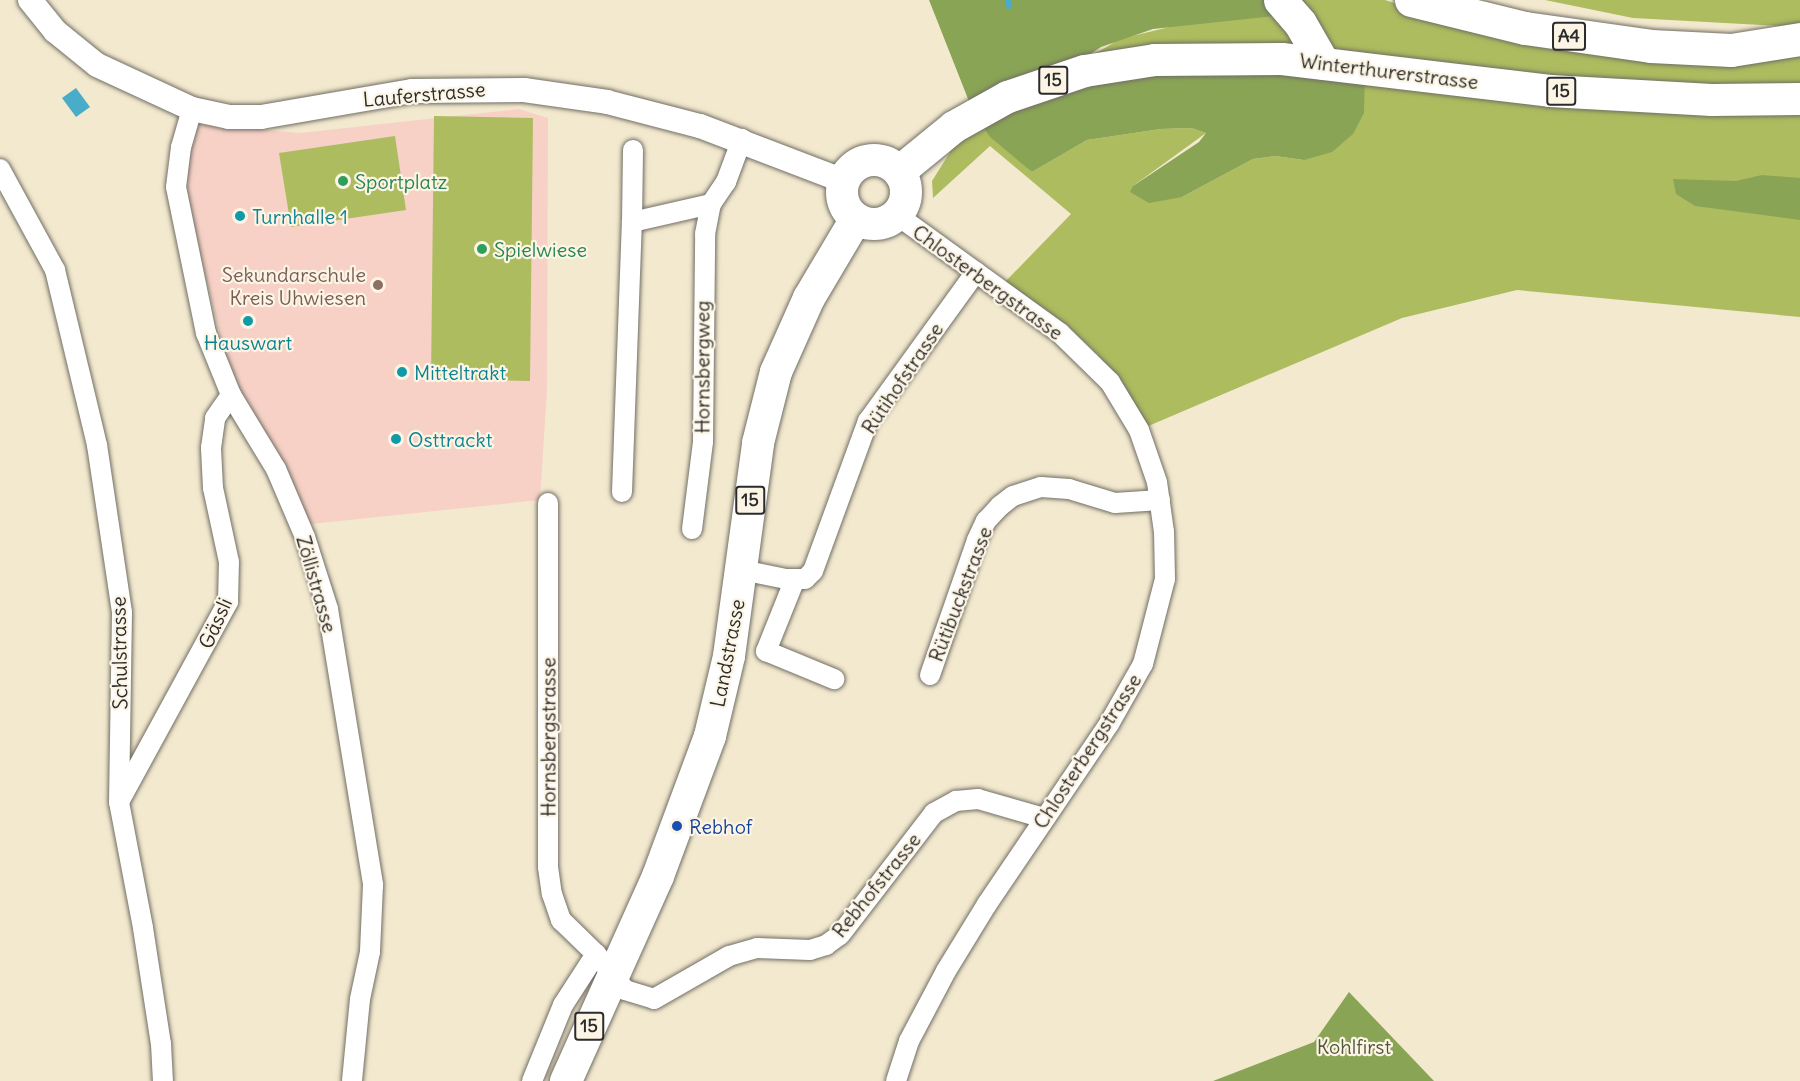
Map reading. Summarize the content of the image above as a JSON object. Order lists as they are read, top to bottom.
{
  "streets": {
    "highway": ["A4"],
    "main road": ["Winterthurerstrasse", "15", "Landstrasse"],
    "street": [
      "Lauferstrasse",
      "Chlosterbergstrasse",
      "Hornsbergweg",
      "Rütihofstrasse",
      "Zöllistrasse",
      "Rütibuckstrasse",
      "Gässli",
      "Schulstrasse",
      "Hornsbergstrasse",
      "Rebhofstrasse"
    ]
  },
  "crossings": [
    ["Winterthurerstrasse", "Lauferstrasse"],
    ["Winterthurerstrasse", "Chlosterbergstrasse"],
    ["Winterthurerstrasse", "Landstrasse"],
    ["Lauferstrasse", "Chlosterbergstrasse"],
    ["Lauferstrasse", "Hornsbergweg"],
    ["Lauferstrasse", "Zöllistrasse"],
    ["Lauferstrasse", "Landstrasse"],
    ["Chlosterbergstrasse", "Rütihofstrasse"],
    ["Chlosterbergstrasse", "Rütibuckstrasse"],
    ["Chlosterbergstrasse", "Landstrasse"],
    ["Chlosterbergstrasse", "Rebhofstrasse"],
    ["Zöllistrasse", "Gässli"],
    ["Gässli", "Schulstrasse"],
    ["Landstrasse", "Hornsbergstrasse"],
    ["Landstrasse", "Rebhofstrasse"],
    ["Hornsbergstrasse", "Rebhofstrasse"]
  ],
  "parks": ["Kohlfirst"],
  "places": [
    "Sportplatz",
    "Turnhalle 1",
    "Spielwiese",
    "Sekundarschule Kreis Uhwiesen",
    "Hauswart",
    "Mitteltrakt",
    "Osttrackt",
    "Rebhof"
  ]
}
